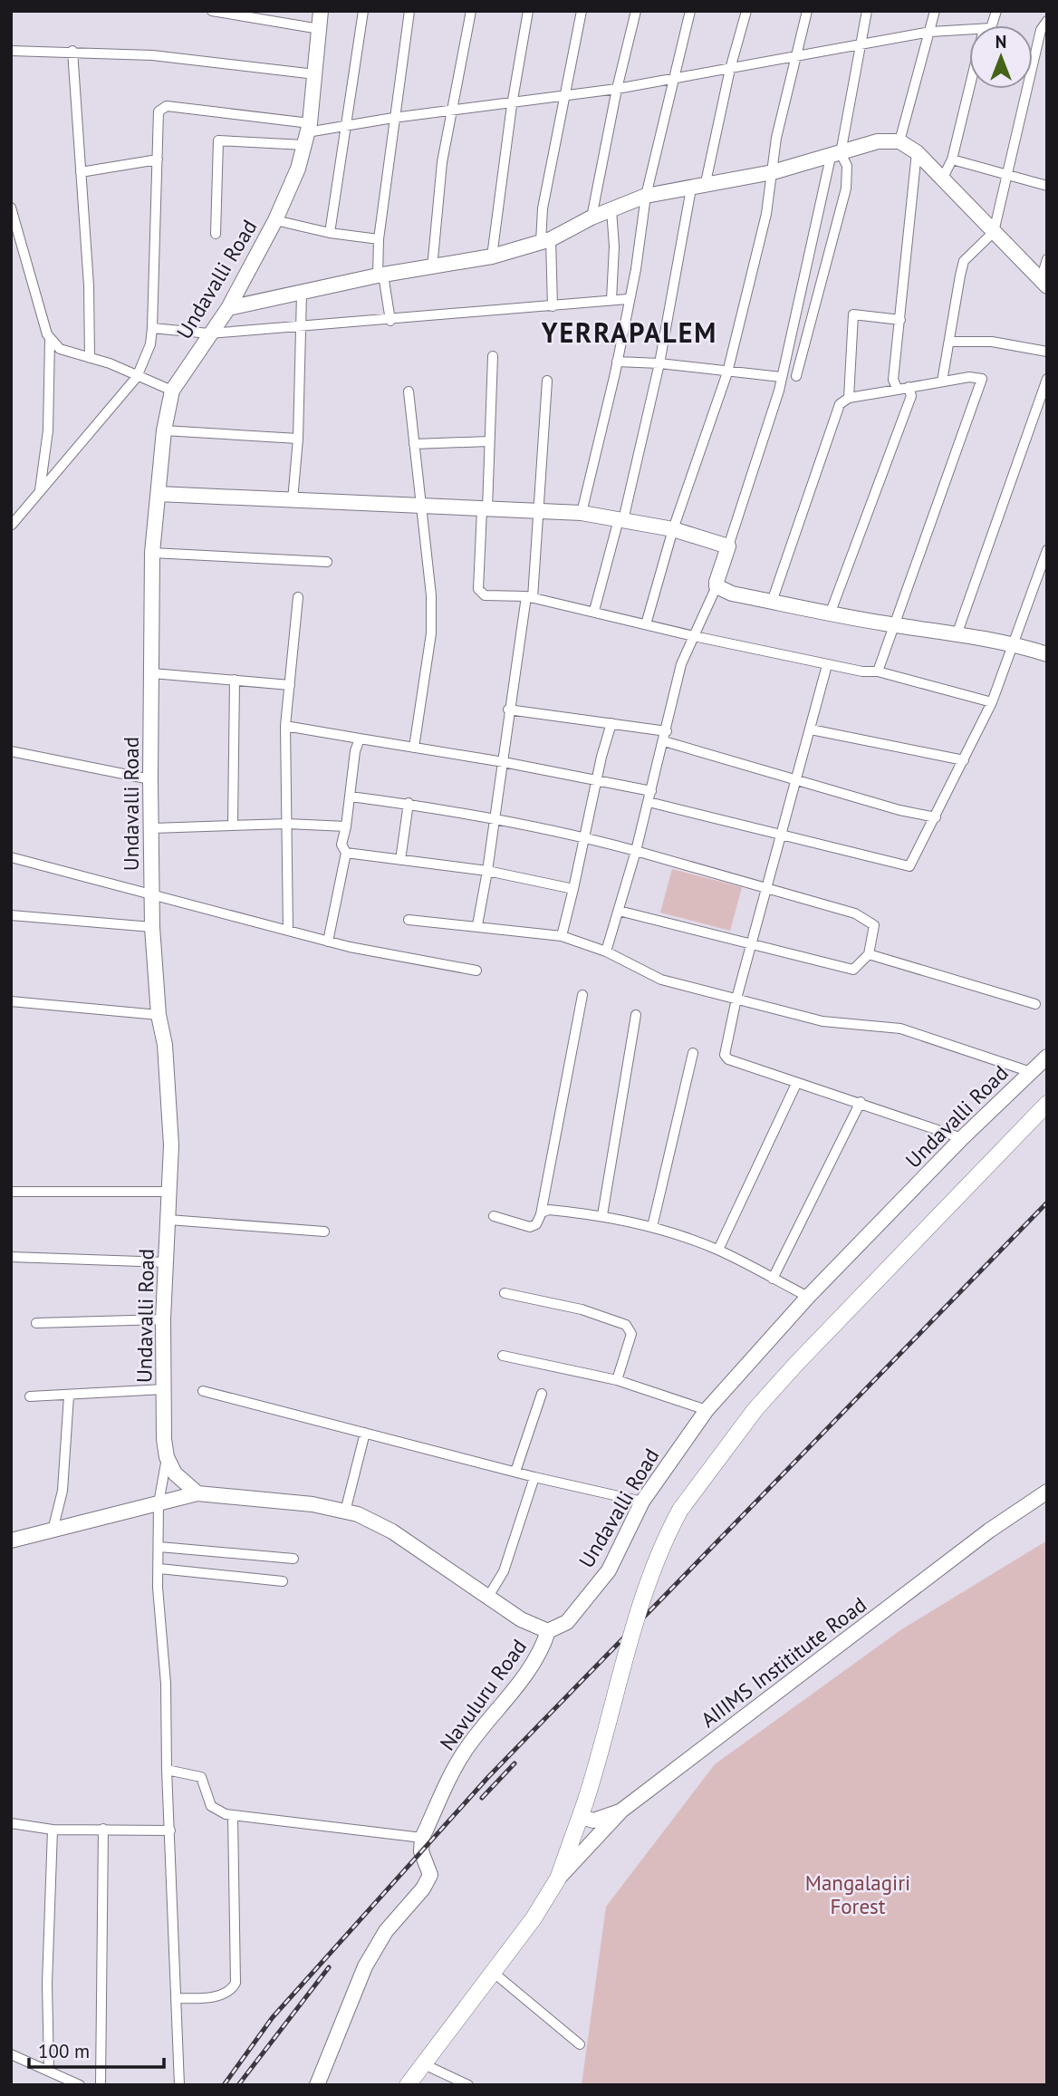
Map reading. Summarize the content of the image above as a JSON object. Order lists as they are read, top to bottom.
{
  "streets": {
    "street": ["Undavalli Road", "AIIIMS Instititute Road", "Navuluru Road"]
  },
  "crossings": [
    ["Undavalli Road", "Navuluru Road"]
  ],
  "districts": ["YERRAPALEM"],
  "parks": ["Mangalagiri Forest"],
  "scale_bar": "100 m",
  "north": "top"
}
